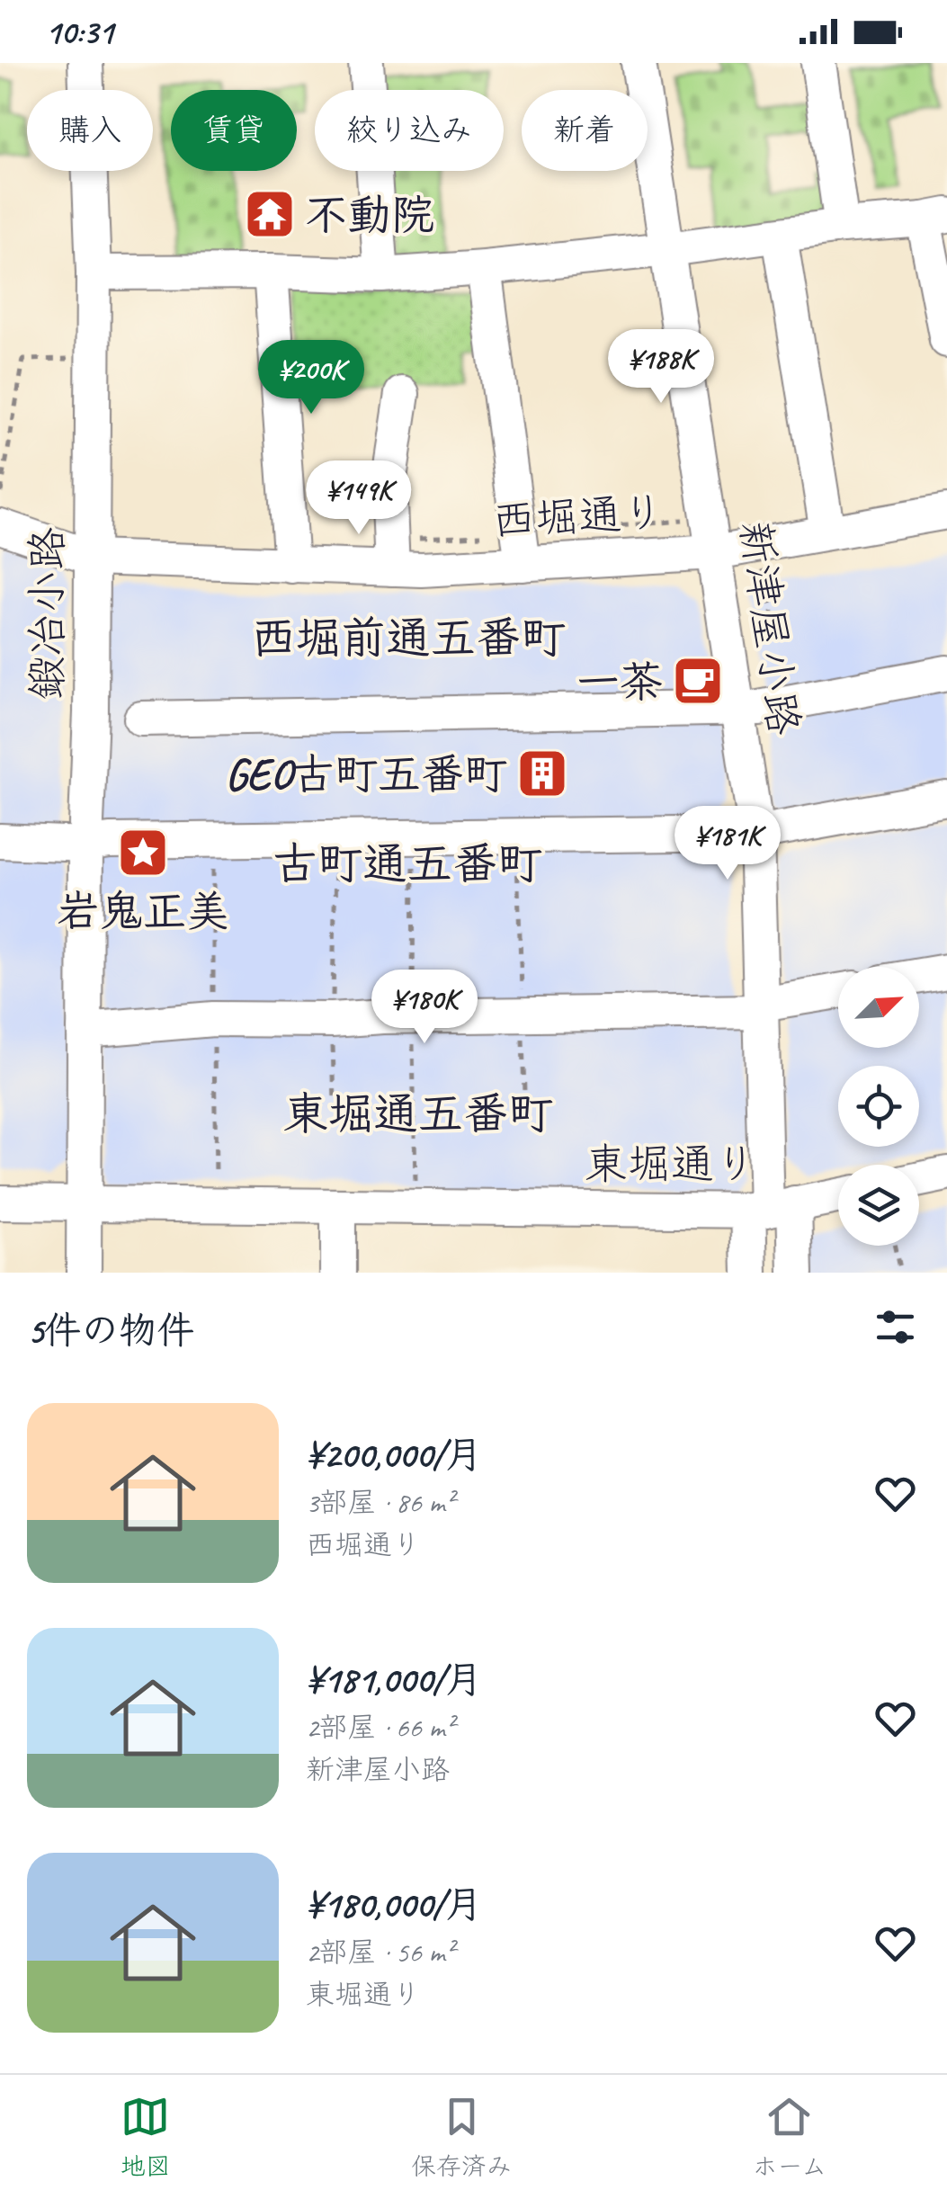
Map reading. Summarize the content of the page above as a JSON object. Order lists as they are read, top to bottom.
{
  "streets": {
    "street": [
      "西堀通り",
      "鍛冶小路",
      "新津屋小路",
      "東堀通り"
    ]
  },
  "crossings": [
    ["西堀通り", "鍛冶小路"],
    ["西堀通り", "新津屋小路"],
    ["鍛冶小路", "東堀通り"],
    ["新津屋小路", "東堀通り"]
  ],
  "districts": ["西堀前通五番町", "古町通五番町", "東堀通五番町"],
  "places": {
    "temple": ["不動院"],
    "cafe": ["一茶"],
    "building": ["GEO古町五番町"],
    "place": ["岩鬼正美"]
  },
  "north": "top right",
  "page": {
    "status": "10:31",
    "chip": [
      "購入",
      "賃貸",
      "絞り込み",
      "新着"
    ],
    "price": [
      "¥188K",
      "¥200K",
      "¥149K",
      "¥181K",
      "¥180K"
    ],
    "heading": "5件の物件",
    "list": [
      {
        "name": "¥200,000/月",
        "note": "3部屋 · 86 m² · 西堀通り"
      },
      {
        "name": "¥181,000/月",
        "note": "2部屋 · 66 m² · 新津屋小路"
      },
      {
        "name": "¥180,000/月",
        "note": "2部屋 · 56 m² · 東堀通り"
      }
    ],
    "tabs": ["地図", "保存済み", "ホーム"]
  }
}
